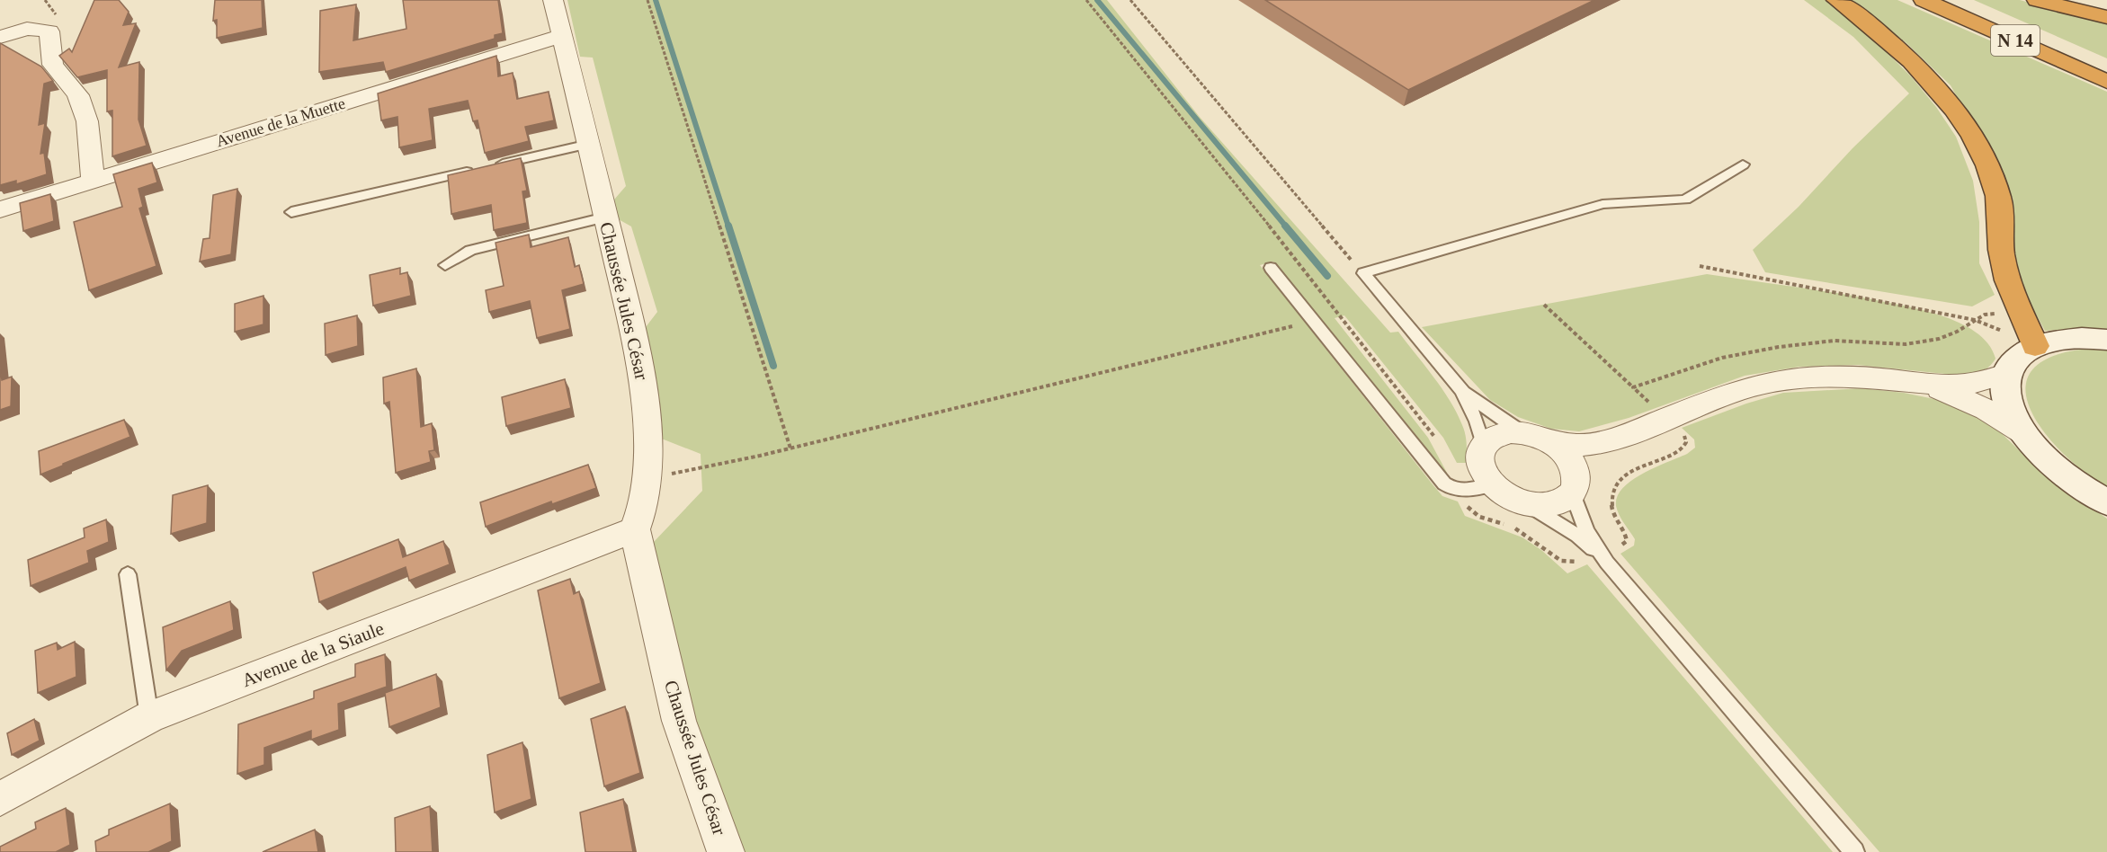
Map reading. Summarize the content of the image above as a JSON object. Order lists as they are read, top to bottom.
{
  "streets": {
    "highway": ["N 14"],
    "street": ["Avenue de la Muette", "Chaussée Jules César", "Avenue de la Siaule"]
  },
  "crossings": [
    ["Avenue de la Muette", "Chaussée Jules César"],
    ["Chaussée Jules César", "Avenue de la Siaule"]
  ]
}
